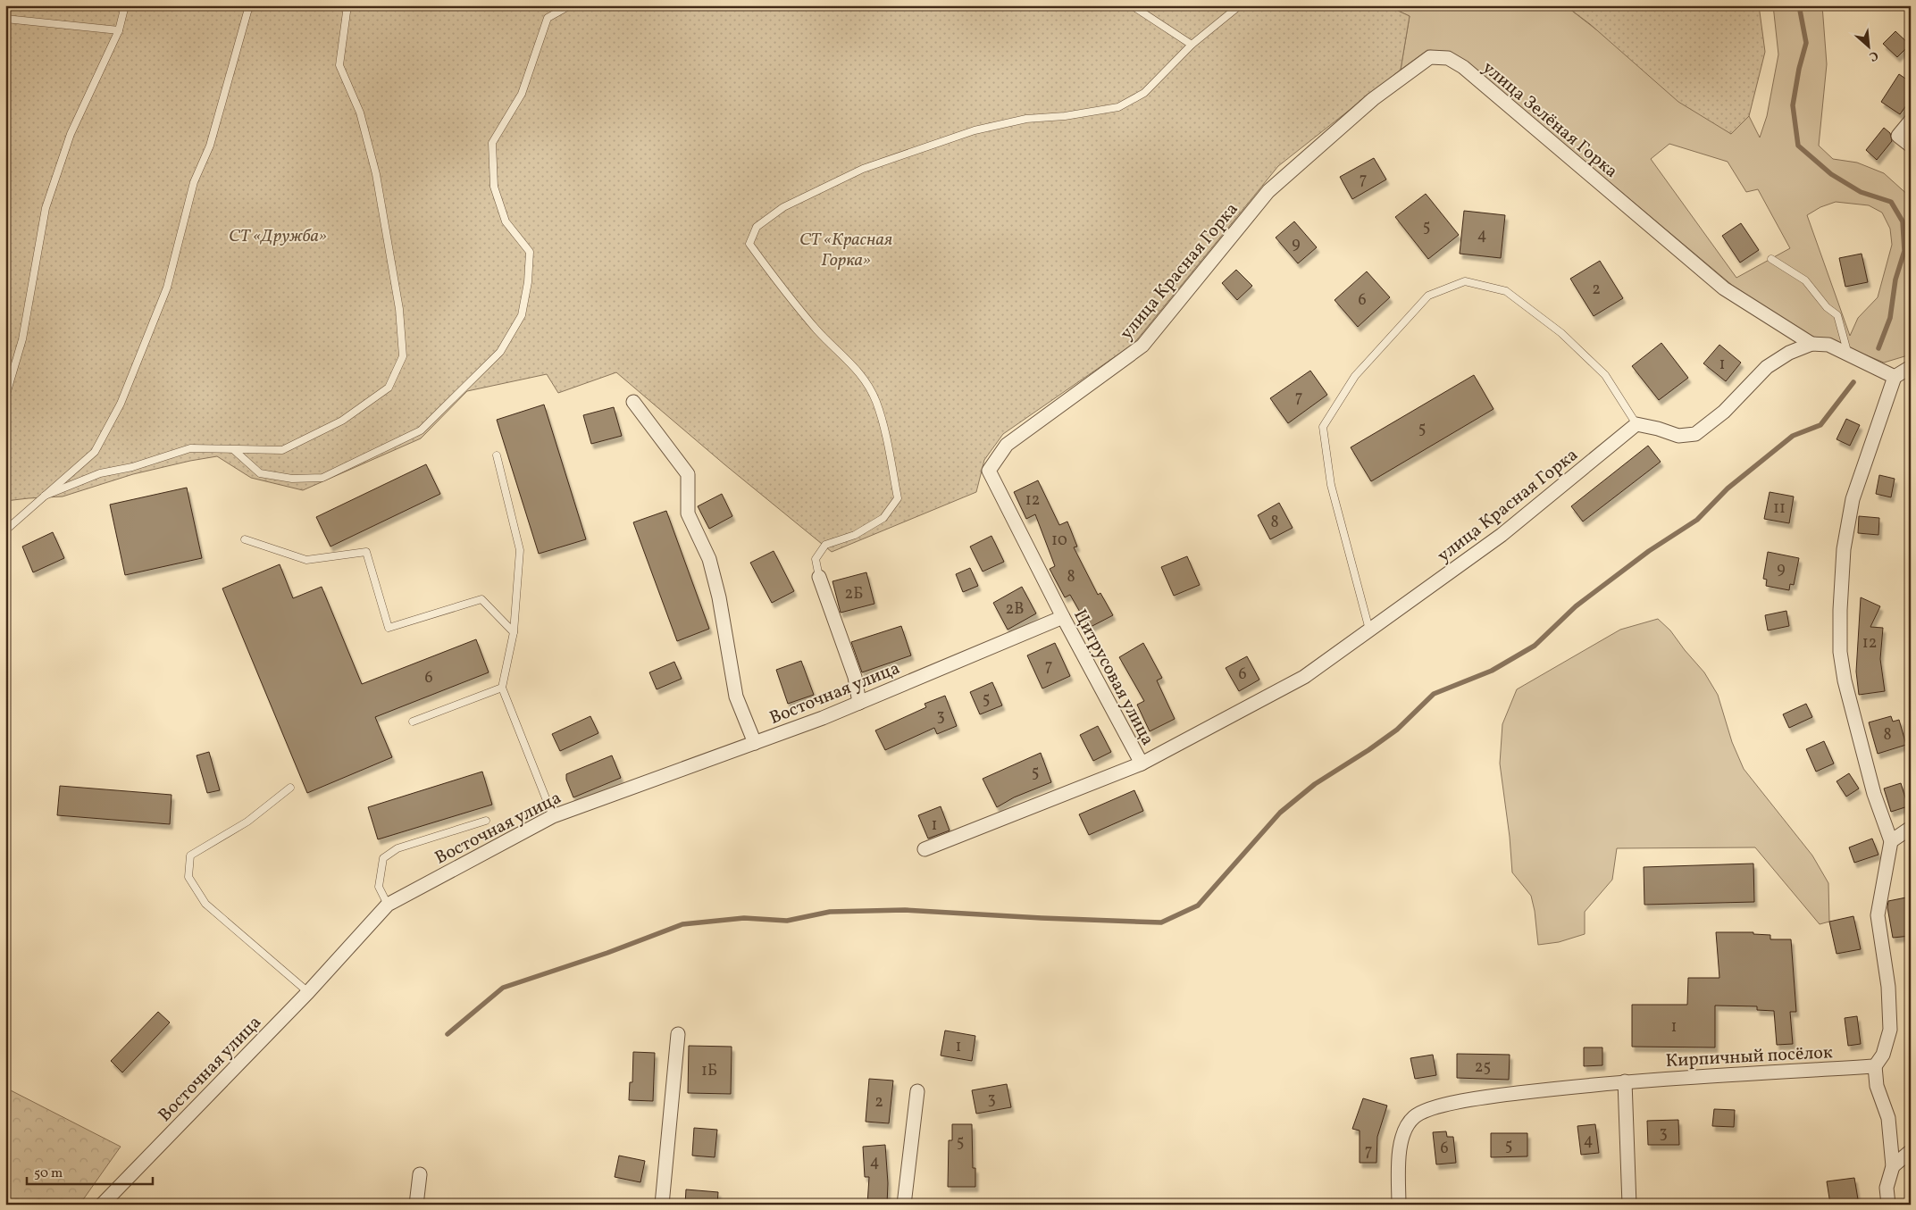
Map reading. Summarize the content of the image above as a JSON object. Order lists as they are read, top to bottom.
{
  "streets": {
    "street": [
      "улица Зелёная Горка",
      "улица Красная Горка",
      "Цитрусовая улица",
      "Восточная улица",
      "Кирпичный посёлок"
    ]
  },
  "crossings": [
    ["улица Зелёная Горка", "улица Красная Горка"],
    ["улица Красная Горка", "Цитрусовая улица"],
    ["Цитрусовая улица", "Восточная улица"]
  ],
  "parks": ["СТ «Дружба»", "СТ «Красная Горка»"],
  "house_numbers": [
    "7",
    "5",
    "4",
    "9",
    "2",
    "6",
    "1",
    "7",
    "5",
    "12",
    "11",
    "8",
    "10",
    "9",
    "8",
    "2Б",
    "2В",
    "12",
    "7",
    "6",
    "6",
    "5",
    "3",
    "8",
    "5",
    "1",
    "1",
    "1",
    "25",
    "1Б",
    "3",
    "2",
    "3",
    "4",
    "5",
    "5",
    "6",
    "7",
    "4"
  ],
  "scale_bar": "50 m",
  "north": "bottom right"
}
